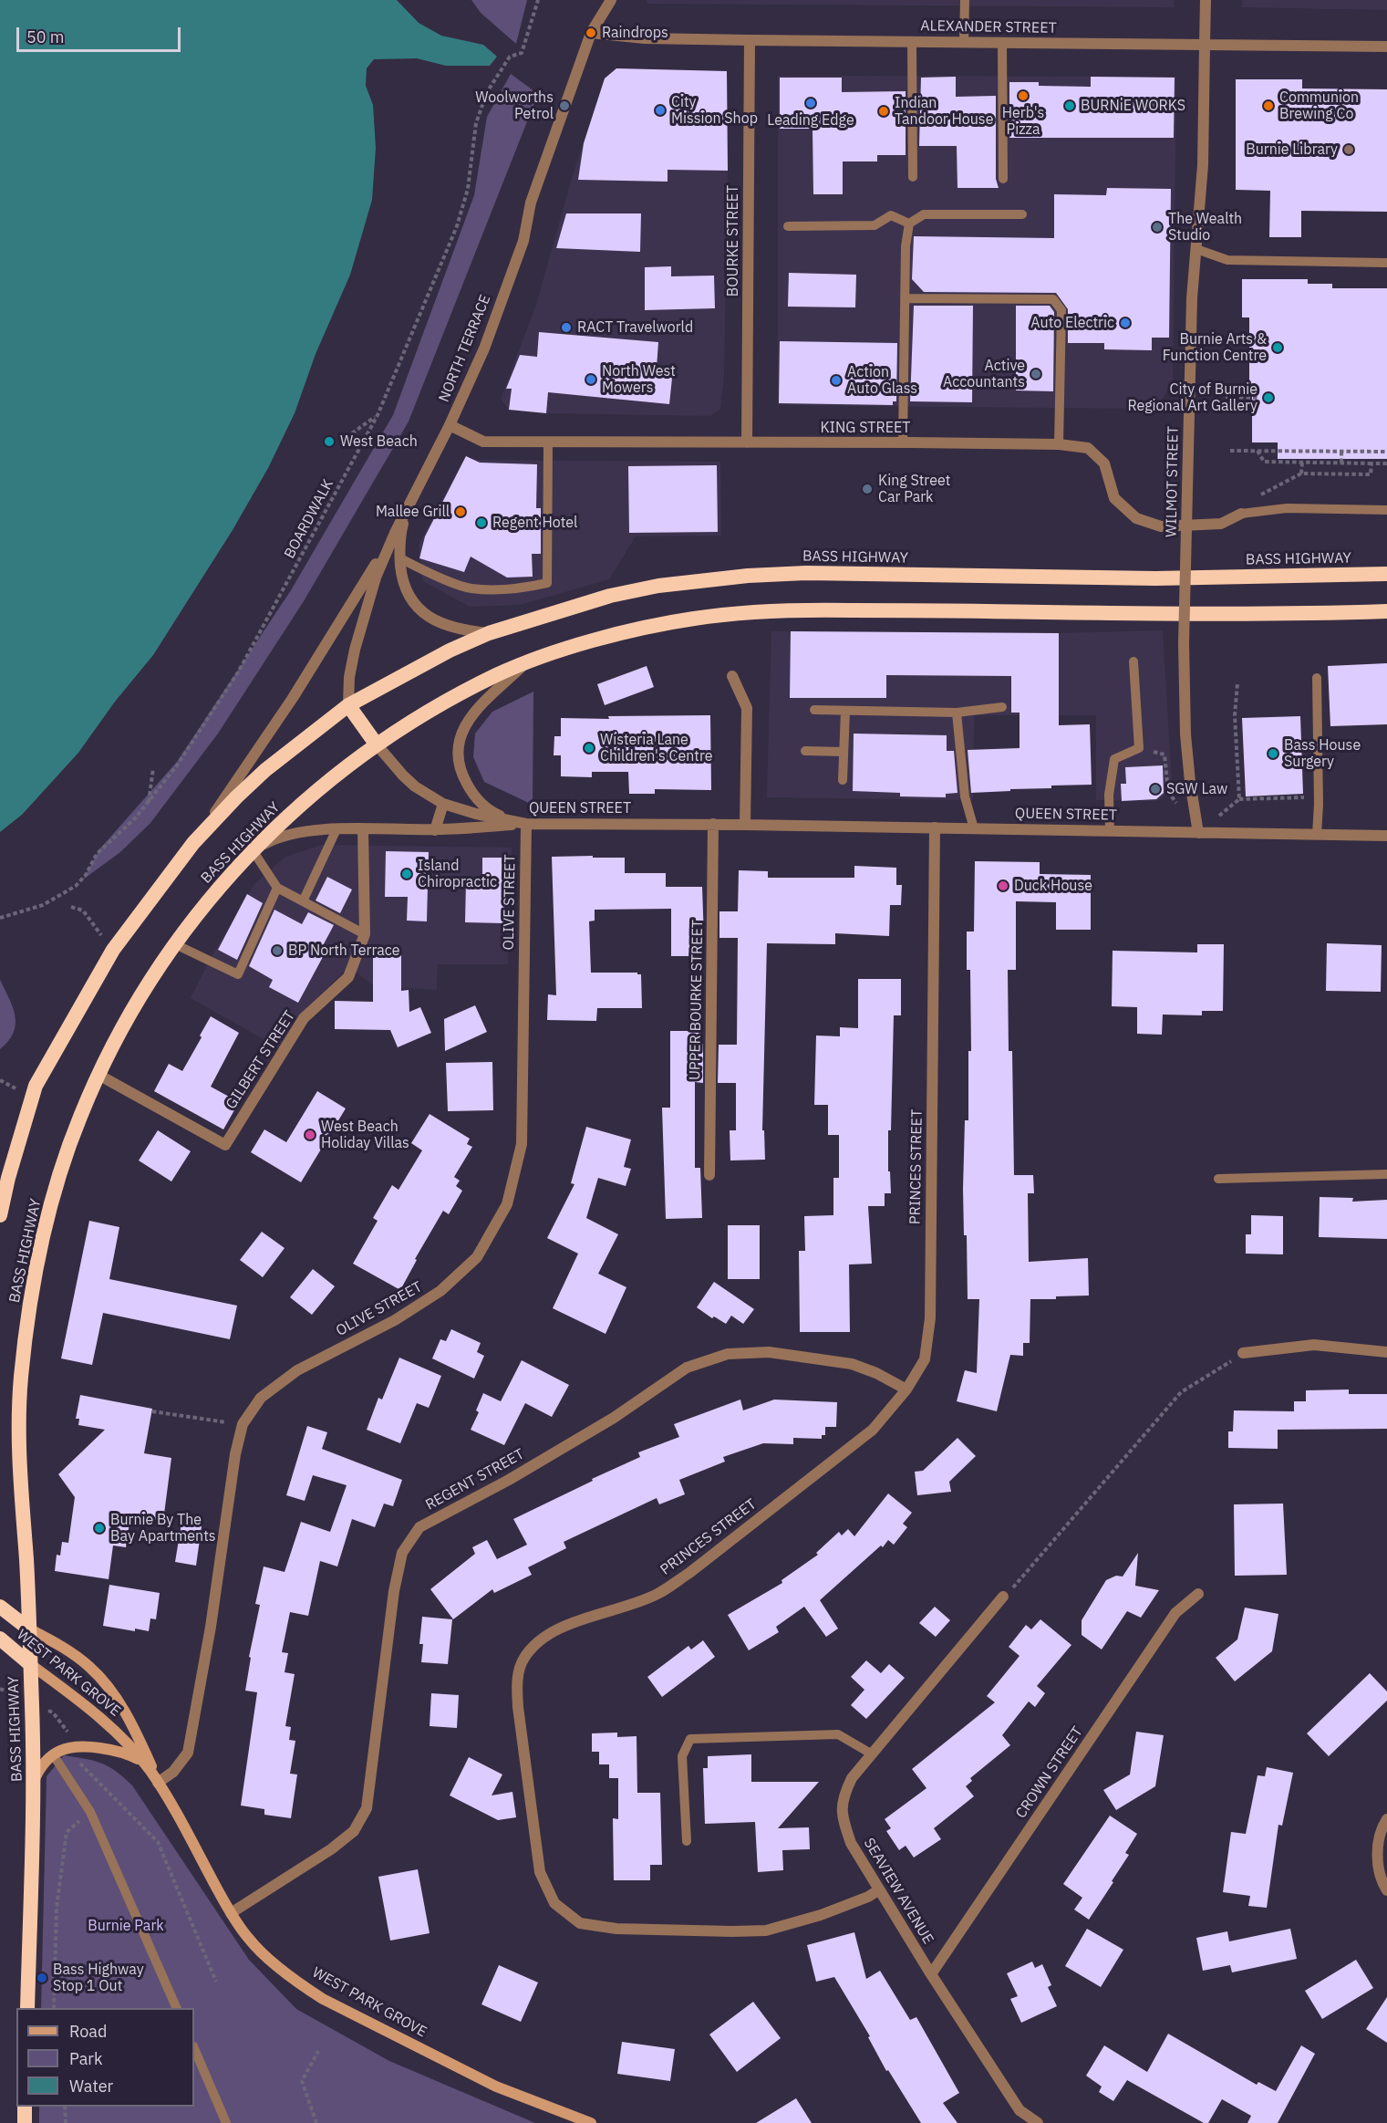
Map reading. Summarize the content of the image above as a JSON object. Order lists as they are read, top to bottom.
{
  "streets": {
    "highway": ["BASS HIGHWAY", "WEST PARK GROVE"],
    "street": [
      "ALEXANDER STREET",
      "BOURKE STREET",
      "NORTH TERRACE",
      "KING STREET",
      "WILMOT STREET",
      "QUEEN STREET",
      "OLIVE STREET",
      "UPPER BOURKE STREET",
      "GILBERT STREET",
      "PRINCES STREET",
      "REGENT STREET",
      "CROWN STREET",
      "SEAVIEW AVENUE"
    ],
    "path": ["BOARDWALK"]
  },
  "crossings": [
    ["ALEXANDER STREET", "BOURKE STREET"],
    ["ALEXANDER STREET", "NORTH TERRACE"],
    ["ALEXANDER STREET", "WILMOT STREET"],
    ["BOURKE STREET", "KING STREET"],
    ["NORTH TERRACE", "KING STREET"],
    ["NORTH TERRACE", "BASS HIGHWAY"],
    ["WILMOT STREET", "QUEEN STREET"],
    ["BASS HIGHWAY", "QUEEN STREET"],
    ["BASS HIGHWAY", "GILBERT STREET"],
    ["BASS HIGHWAY", "WEST PARK GROVE"],
    ["QUEEN STREET", "OLIVE STREET"],
    ["QUEEN STREET", "UPPER BOURKE STREET"],
    ["QUEEN STREET", "PRINCES STREET"],
    ["OLIVE STREET", "WEST PARK GROVE"],
    ["PRINCES STREET", "REGENT STREET"],
    ["PRINCES STREET", "SEAVIEW AVENUE"],
    ["REGENT STREET", "WEST PARK GROVE"],
    ["CROWN STREET", "SEAVIEW AVENUE"]
  ],
  "parks": ["Burnie Park"],
  "places": [
    "Raindrops",
    "Herb's Pizza",
    "Leading Edge",
    "Woolworths Petrol",
    "BURNiE WORKS",
    "Communion Brewing Co",
    "City Mission Shop",
    "Indian Tandoor House",
    "Burnie Library",
    "The Wealth Studio",
    "Auto Electric",
    "RACT Travelworld",
    "Burnie Arts & Function Centre",
    "Active Accountants",
    "North West Mowers",
    "Action Auto Glass",
    "City of Burnie Regional Art Gallery",
    "West Beach",
    "King Street Car Park",
    "Mallee Grill",
    "Regent Hotel",
    "Wisteria Lane Children's Centre",
    "Bass House Surgery",
    "SGW Law",
    "Island Chiropractic",
    "Duck House",
    "BP North Terrace",
    "West Beach Holiday Villas",
    "Burnie By The Bay Apartments",
    "Bass Highway Stop 1 Out"
  ],
  "legend": ["Road", "Park", "Water"],
  "scale_bar": "50 m"
}
